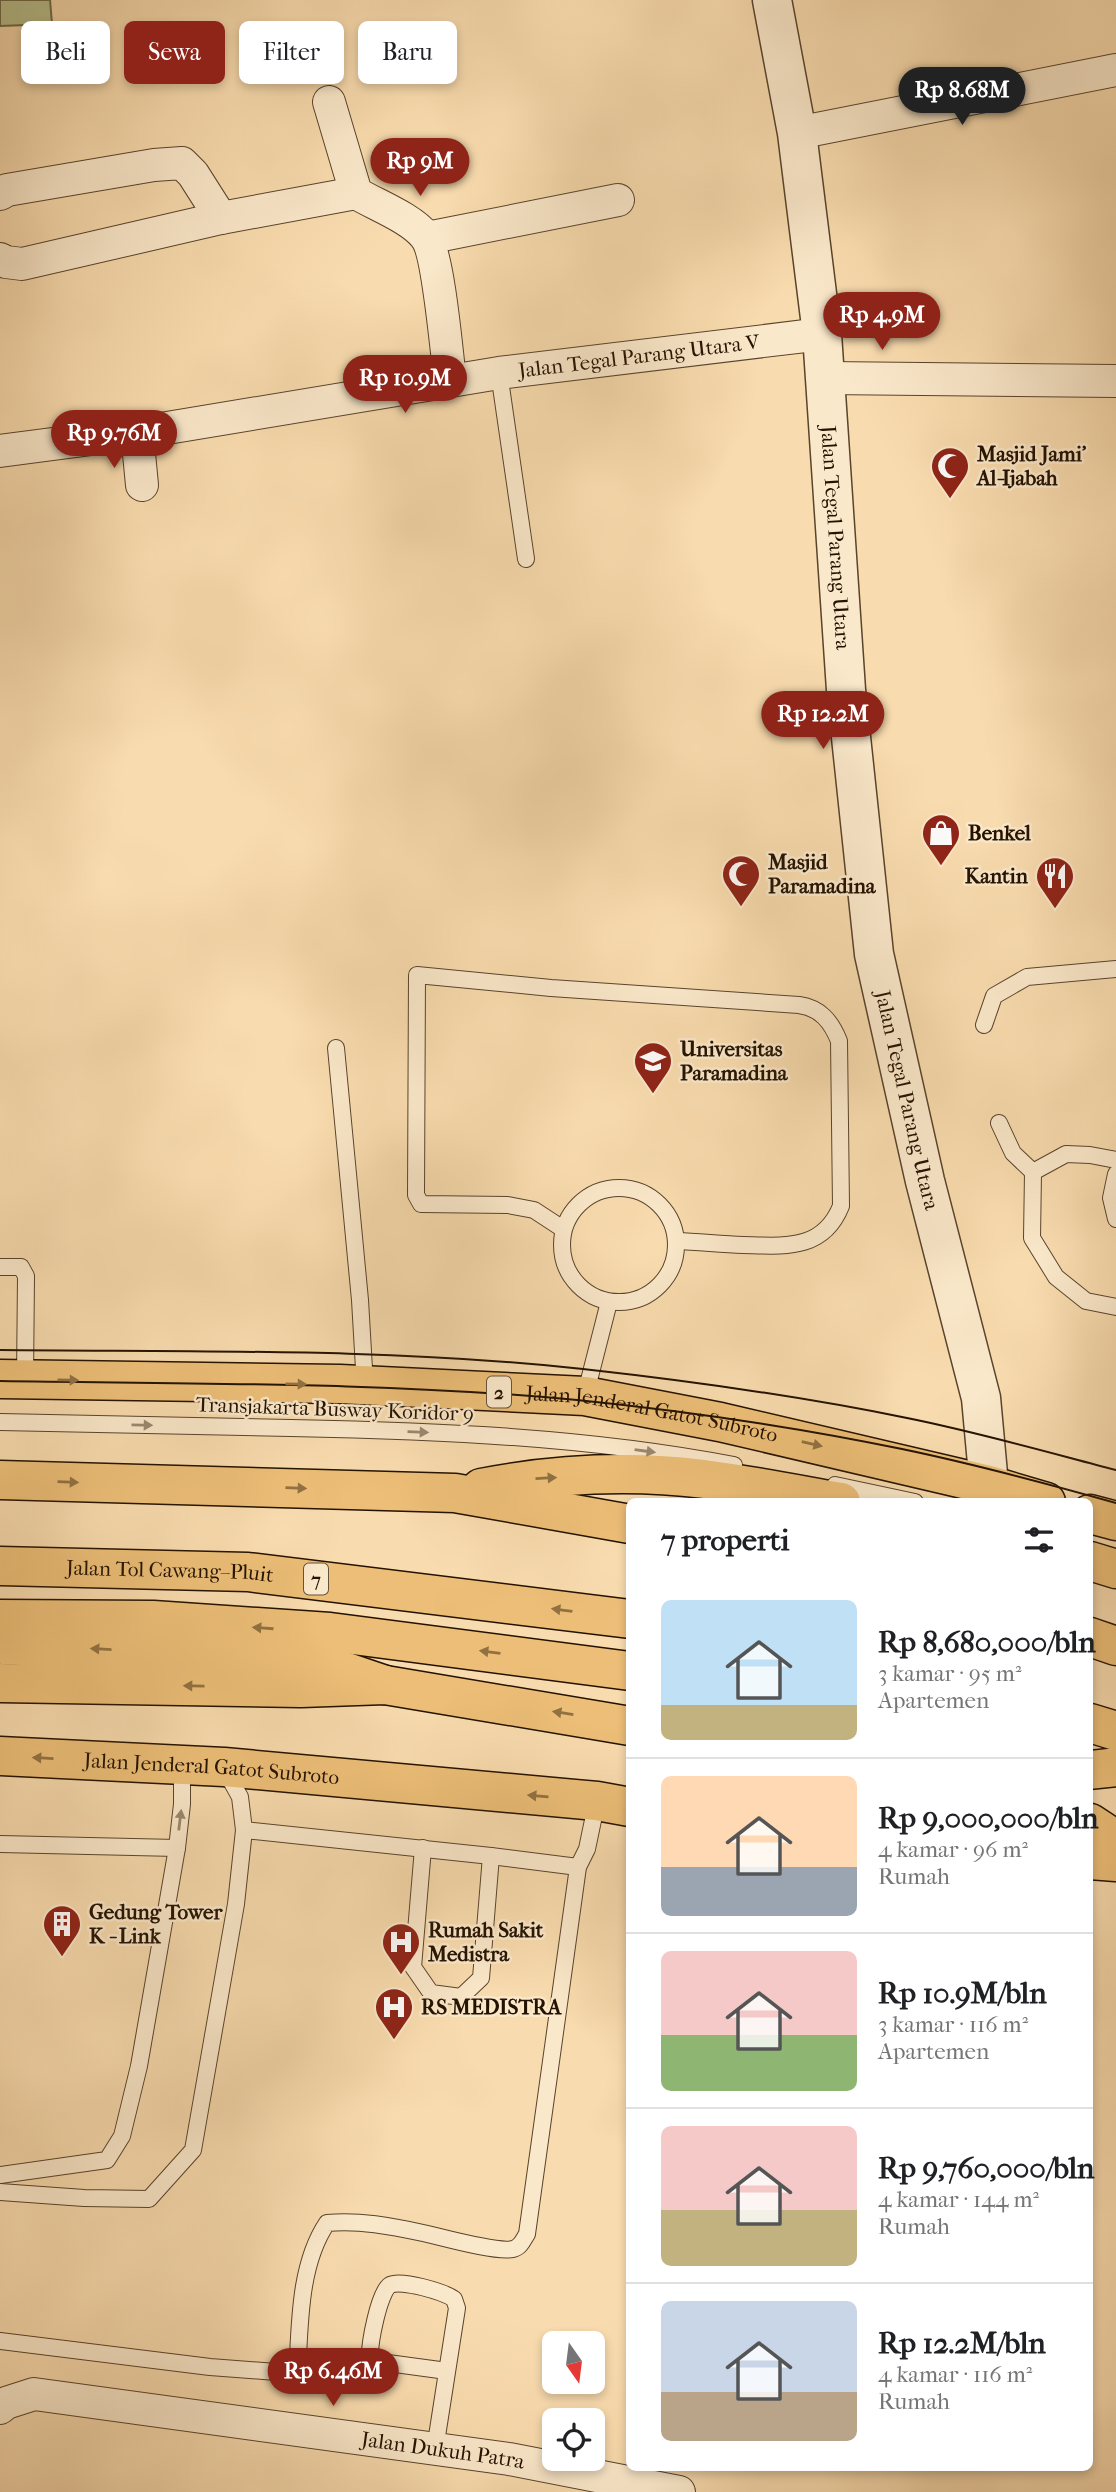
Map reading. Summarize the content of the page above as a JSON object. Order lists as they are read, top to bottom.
{
  "streets": {
    "main road": [
      "2",
      "Jalan Jenderal Gatot Subroto",
      "Jalan Tol Cawang–Pluit",
      "7"
    ],
    "street": ["Jalan Tegal Parang Utara V", "Jalan Tegal Parang Utara", "Jalan Dukuh Patra"],
    "lane": ["Transjakarta Busway Koridor 9"]
  },
  "crossings": [
    ["Jalan Tegal Parang Utara V", "Jalan Tegal Parang Utara"],
    ["Jalan Tegal Parang Utara", "Jalan Jenderal Gatot Subroto"]
  ],
  "one_way": ["Transjakarta Busway Koridor 9"],
  "places": {
    "mosque": ["Masjid Jami' Al-Ijabah", "Masjid Paramadina"],
    "shop": ["Benkel"],
    "restaurant": ["Kantin"],
    "school or university": ["Universitas Paramadina"],
    "building": ["Gedung Tower K - Link"],
    "hospital": ["Rumah Sakit Medistra", "RS MEDISTRA"]
  },
  "north": "bottom",
  "page": {
    "chip": [
      "Beli",
      "Sewa",
      "Filter",
      "Baru"
    ],
    "price": [
      "Rp 8.68M",
      "Rp 9M",
      "Rp 4.9M",
      "Rp 10.9M",
      "Rp 9.76M",
      "Rp 12.2M",
      "Rp 6.46M"
    ],
    "heading": "7 properti",
    "list": [
      {
        "name": "Rp 8,680,000/bln",
        "note": "3 kamar · 95 m² · Apartemen"
      },
      {
        "name": "Rp 9,000,000/bln",
        "note": "4 kamar · 96 m² · Rumah"
      },
      {
        "name": "Rp 10.9M/bln",
        "note": "3 kamar · 116 m² · Apartemen"
      },
      {
        "name": "Rp 9,760,000/bln",
        "note": "4 kamar · 144 m² · Rumah"
      },
      {
        "name": "Rp 12.2M/bln",
        "note": "4 kamar · 116 m² · Rumah"
      }
    ]
  }
}
